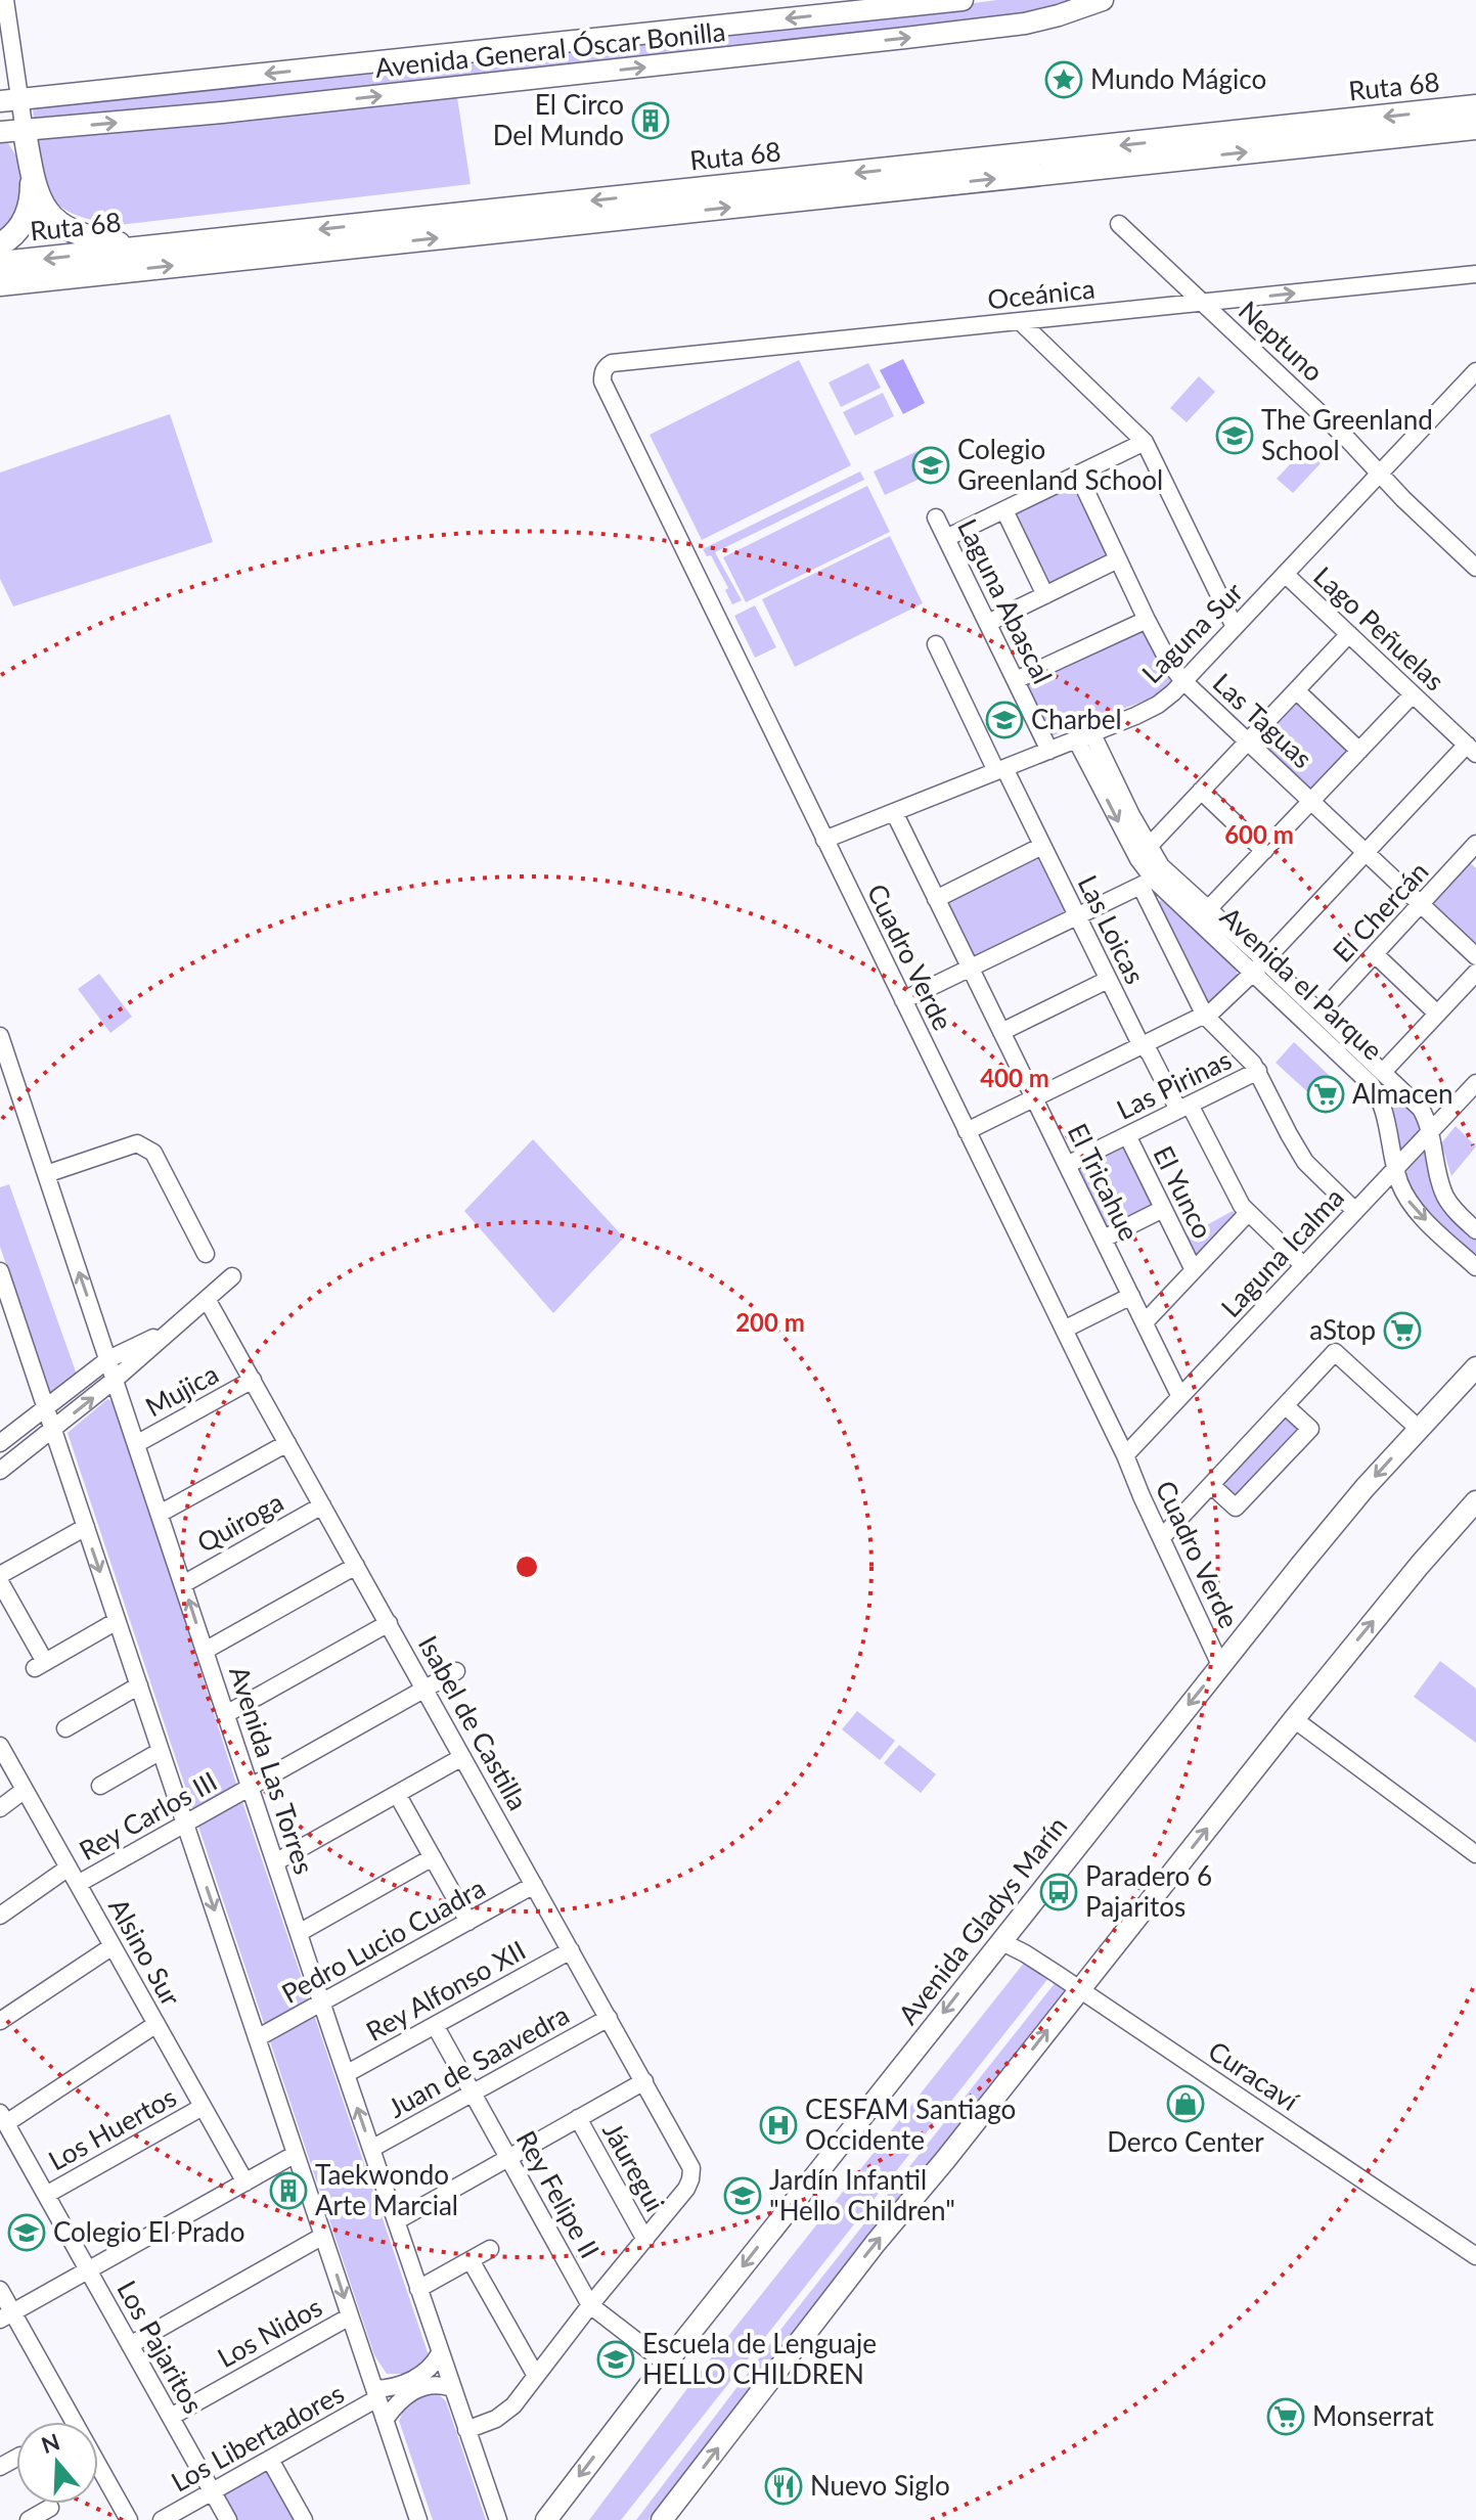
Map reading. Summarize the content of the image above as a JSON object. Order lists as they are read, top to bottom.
{
  "streets": {
    "highway": ["Ruta 68"],
    "main road": ["Avenida General Óscar Bonilla", "Avenida Gladys Marín"],
    "street": [
      "Oceánica",
      "Neptuno",
      "Laguna Abascal",
      "Lago Peñuelas",
      "Laguna Sur",
      "Las Taguas",
      "El Chercán",
      "Las Loicas",
      "Cuadro Verde",
      "Avenida el Parque",
      "Las Pirinas",
      "El Tricahue",
      "El Yunco",
      "Laguna Icalma",
      "Mujica",
      "Quiroga",
      "Isabel de Castilla",
      "Avenida Las Torres",
      "Rey Carlos III",
      "Pedro Lucio Cuadra",
      "Alsino Sur",
      "Rey Alfonso XII",
      "Juan de Saavedra",
      "Curacaví",
      "Los Huertos",
      "Jáuregui",
      "Rey Felipe II",
      "Los Nidos",
      "Los Pajaritos",
      "Los Libertadores"
    ]
  },
  "crossings": [
    ["Oceánica", "Neptuno"],
    ["Oceánica", "Cuadro Verde"],
    ["Neptuno", "Laguna Sur"],
    ["Laguna Abascal", "Laguna Sur"],
    ["Lago Peñuelas", "Laguna Sur"],
    ["Laguna Sur", "Las Taguas"],
    ["Laguna Sur", "Las Loicas"],
    ["Laguna Sur", "Cuadro Verde"],
    ["Laguna Sur", "Avenida el Parque"],
    ["Laguna Sur", "El Tricahue"],
    ["Las Taguas", "El Chercán"],
    ["El Chercán", "Avenida el Parque"],
    ["Las Loicas", "Las Pirinas"],
    ["Las Loicas", "Laguna Icalma"],
    ["Cuadro Verde", "Laguna Icalma"],
    ["Cuadro Verde", "Avenida Gladys Marín"],
    ["Avenida el Parque", "Laguna Icalma"],
    ["Las Pirinas", "El Tricahue"],
    ["Las Pirinas", "El Yunco"],
    ["El Tricahue", "Laguna Icalma"],
    ["Mujica", "Isabel de Castilla"],
    ["Mujica", "Avenida Las Torres"],
    ["Quiroga", "Isabel de Castilla"],
    ["Quiroga", "Avenida Las Torres"],
    ["Isabel de Castilla", "Rey Carlos III"],
    ["Isabel de Castilla", "Pedro Lucio Cuadra"],
    ["Isabel de Castilla", "Rey Alfonso XII"],
    ["Isabel de Castilla", "Juan de Saavedra"],
    ["Isabel de Castilla", "Jáuregui"],
    ["Avenida Las Torres", "Rey Carlos III"],
    ["Avenida Las Torres", "Pedro Lucio Cuadra"],
    ["Avenida Las Torres", "Rey Alfonso XII"],
    ["Avenida Las Torres", "Juan de Saavedra"],
    ["Avenida Las Torres", "Los Libertadores"],
    ["Rey Carlos III", "Alsino Sur"],
    ["Avenida Gladys Marín", "Curacaví"],
    ["Avenida Gladys Marín", "Rey Felipe II"],
    ["Alsino Sur", "Los Huertos"],
    ["Rey Alfonso XII", "Rey Felipe II"],
    ["Juan de Saavedra", "Rey Felipe II"],
    ["Los Huertos", "Los Pajaritos"],
    ["Los Nidos", "Los Pajaritos"],
    ["Los Pajaritos", "Los Libertadores"]
  ],
  "places": {
    "place": ["Mundo Mágico"],
    "building": ["El Circo Del Mundo", "Taekwondo Arte Marcial"],
    "school or university": [
      "The Greenland School",
      "Colegio Greenland School",
      "Charbel",
      "Jardín Infantil \"Hello Children\"",
      "Colegio El Prado",
      "Escuela de Lenguaje HELLO CHILDREN"
    ],
    "supermarket": ["Almacen", "aStop", "Monserrat"],
    "bus stop": ["Paradero 6 Pajaritos"],
    "shop": ["Derco Center"],
    "hospital": ["CESFAM Santiago Occidente"],
    "restaurant": ["Nuevo Siglo"]
  },
  "north": "top",
  "rings": ["600 m", "400 m", "200 m"]
}
